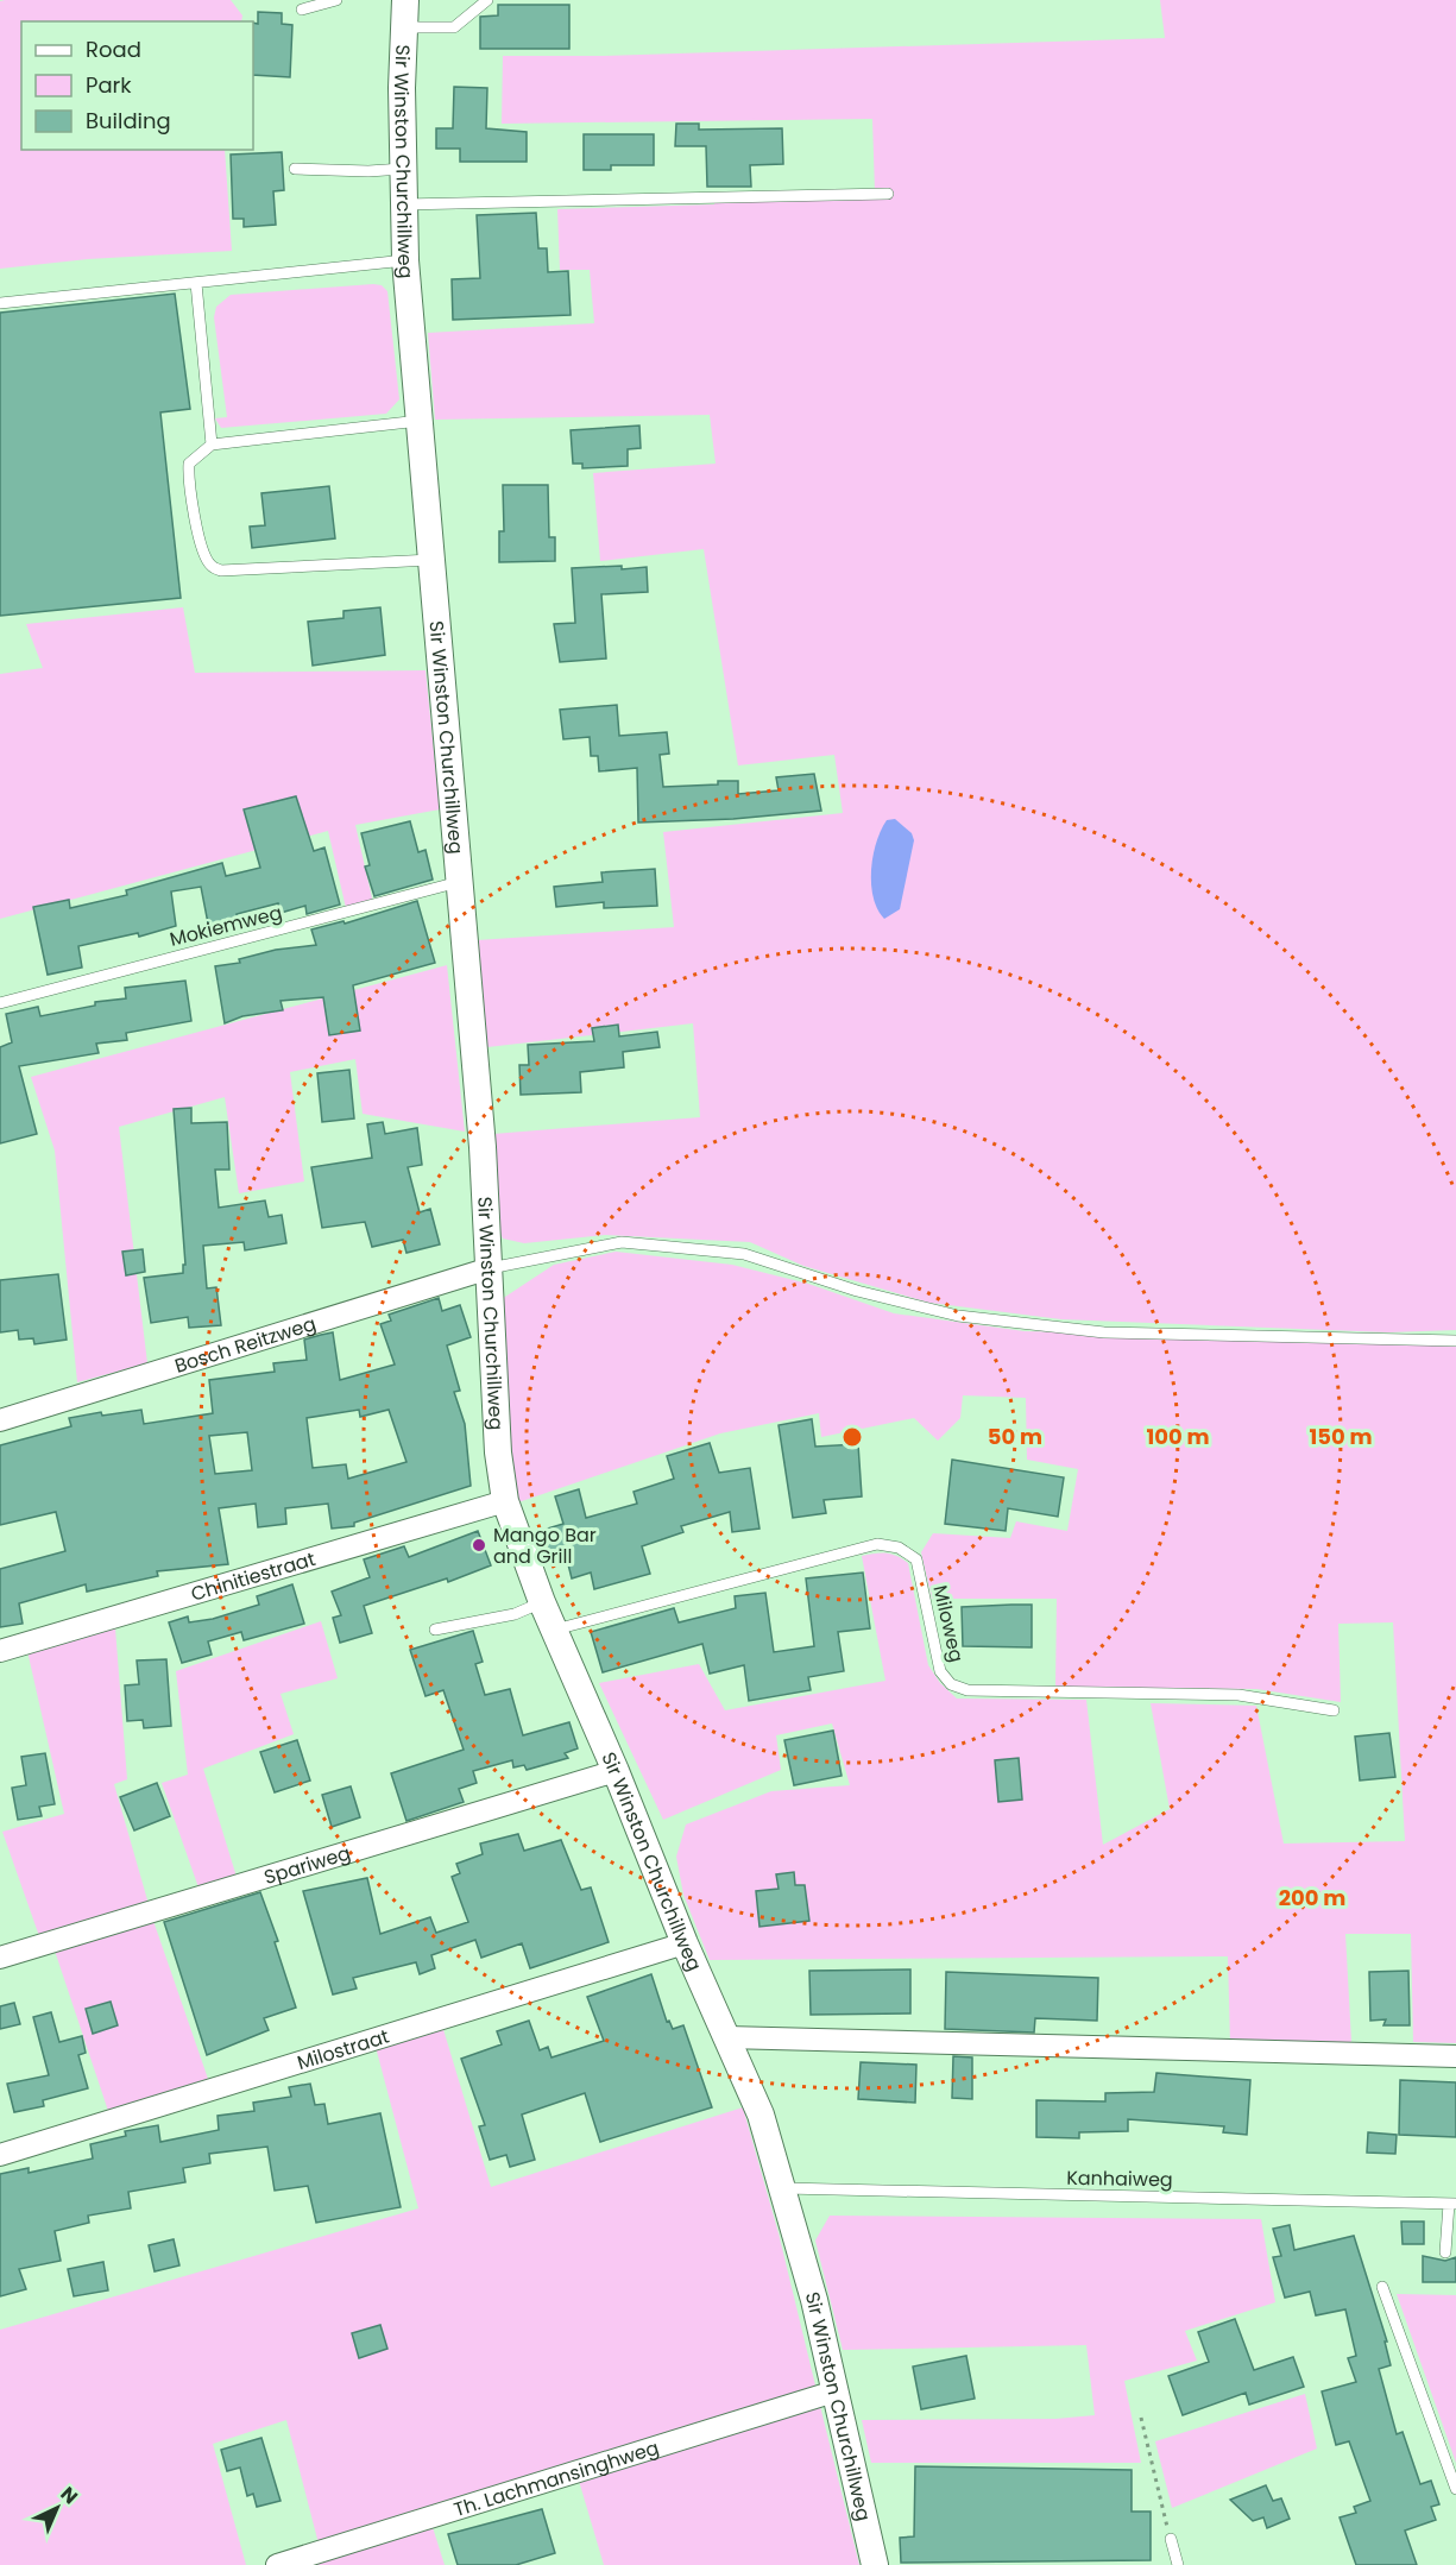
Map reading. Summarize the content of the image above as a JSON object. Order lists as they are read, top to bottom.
{
  "streets": {
    "street": [
      "Sir Winston Churchillweg",
      "Bosch Reitzweg",
      "Chinitiestraat",
      "Spariweg",
      "Milostraat",
      "Th. Lachmansinghweg"
    ],
    "lane": ["Mokiemweg", "Miloweg", "Kanhaiweg"]
  },
  "crossings": [
    ["Sir Winston Churchillweg", "Mokiemweg"],
    ["Sir Winston Churchillweg", "Bosch Reitzweg"],
    ["Sir Winston Churchillweg", "Chinitiestraat"],
    ["Sir Winston Churchillweg", "Miloweg"],
    ["Sir Winston Churchillweg", "Spariweg"],
    ["Sir Winston Churchillweg", "Milostraat"],
    ["Sir Winston Churchillweg", "Kanhaiweg"],
    ["Sir Winston Churchillweg", "Th. Lachmansinghweg"]
  ],
  "places": ["Mango Bar and Grill"],
  "legend": ["Road", "Park", "Building"],
  "north": "top right",
  "rings": [
    "50 m",
    "100 m",
    "150 m",
    "200 m"
  ]
}
